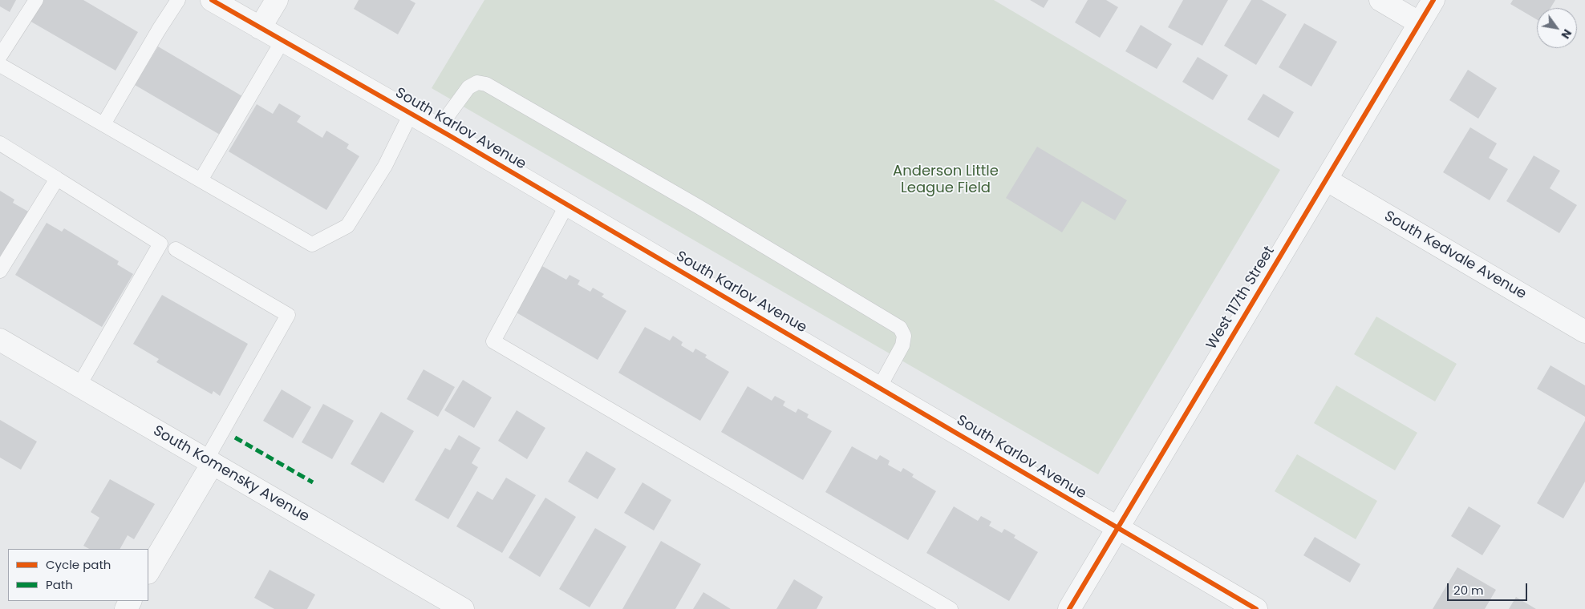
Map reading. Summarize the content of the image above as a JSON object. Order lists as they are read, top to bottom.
{
  "streets": {
    "street": [
      "South Karlov Avenue",
      "South Kedvale Avenue",
      "West 117th Street",
      "South Komensky Avenue"
    ]
  },
  "crossings": [
    ["South Karlov Avenue", "West 117th Street"],
    ["South Kedvale Avenue", "West 117th Street"]
  ],
  "parks": ["Anderson Little League Field"],
  "legend": ["Cycle path", "Path"],
  "scale_bar": "20 m",
  "north": "bottom right"
}
